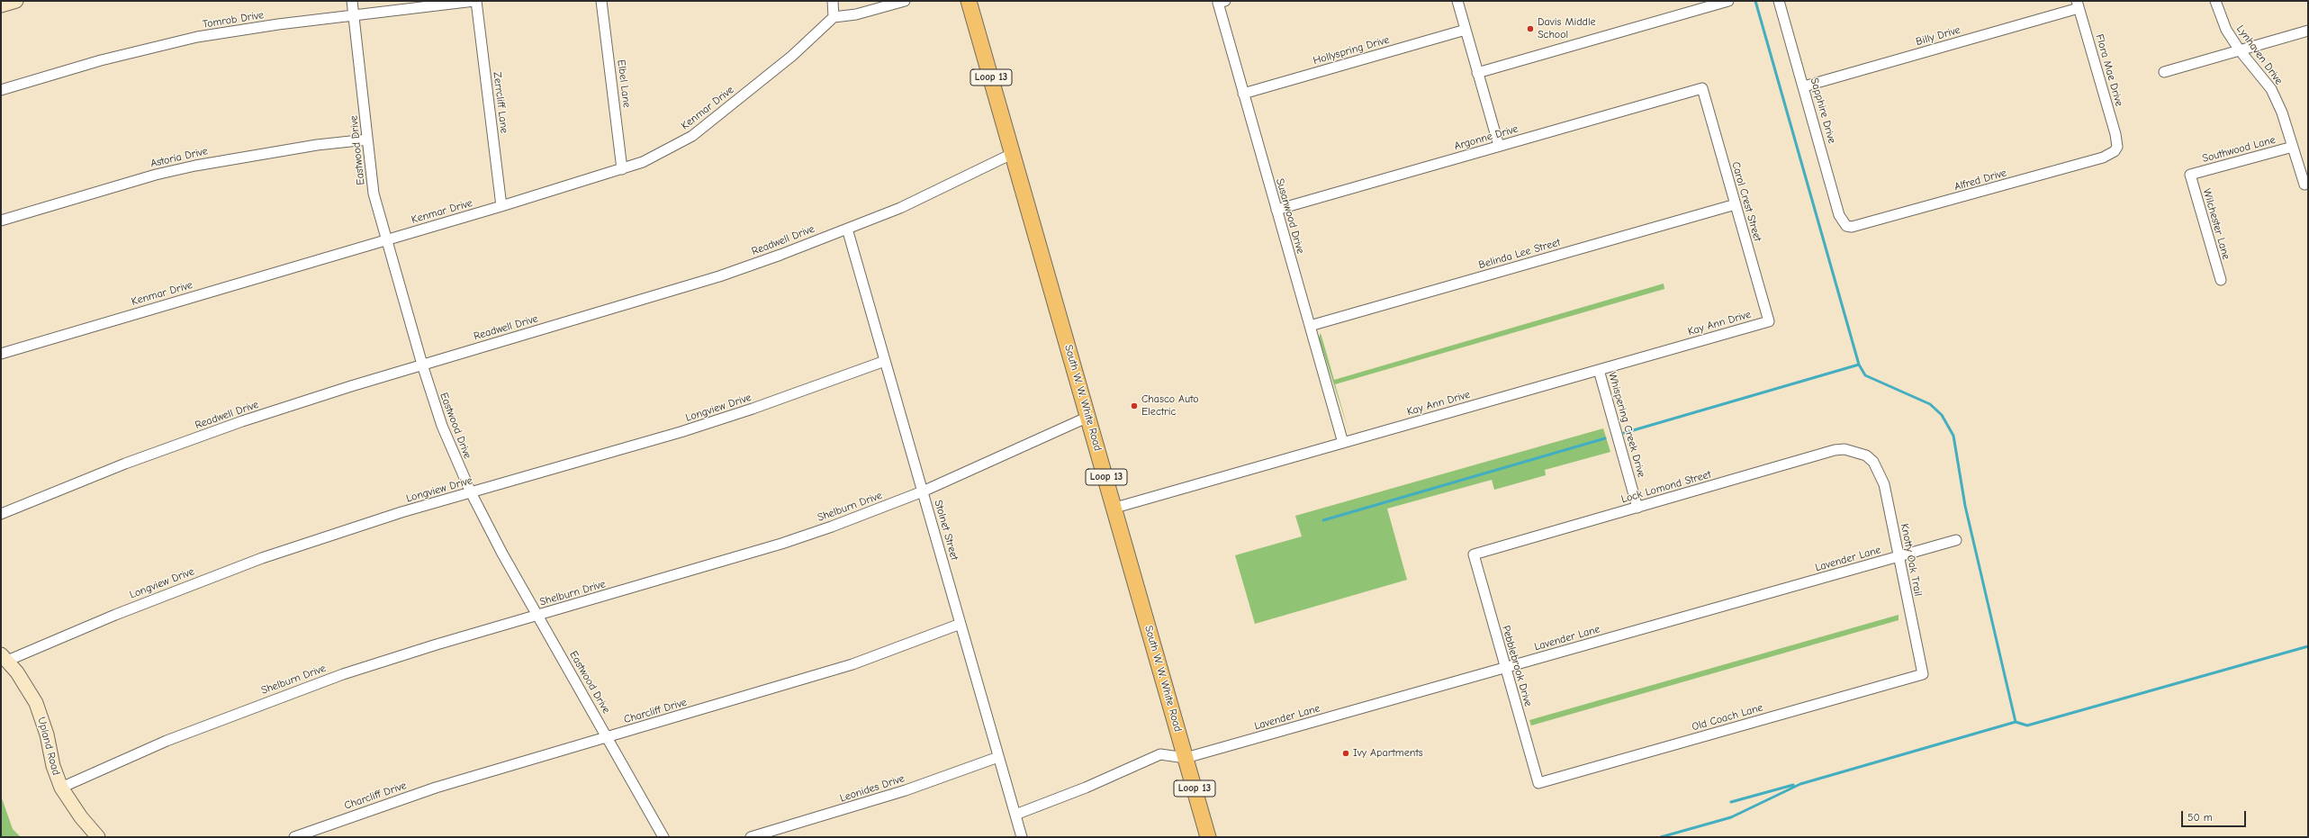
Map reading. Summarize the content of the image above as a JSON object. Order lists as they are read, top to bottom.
{
  "streets": {
    "main road": ["Loop 13", "South W. W. White Road"],
    "street": [
      "Tomrob Drive",
      "Billy Drive",
      "Hollyspring Drive",
      "Lynhaven Drive",
      "Flora Mae Drive",
      "Elbel Lane",
      "Zerrcliff Lane",
      "Kenmar Drive",
      "Sapphire Drive",
      "Argonne Drive",
      "Southwood Lane",
      "Eastwood Drive",
      "Astoria Drive",
      "Alfred Drive",
      "Carol Crest Street",
      "Susanwood Drive",
      "Wilchester Lane",
      "Readwell Drive",
      "Belinda Lee Street",
      "Kay Ann Drive",
      "Longview Drive",
      "Whispering Creek Drive",
      "Lock Lomond Street",
      "Shelburn Drive",
      "Stolnet Street",
      "Lavender Lane",
      "Knotty Oak Trail",
      "Pebblebrook Drive",
      "Charcliff Drive",
      "Old Coach Lane",
      "Upland Road",
      "Leonides Drive"
    ]
  },
  "crossings": [
    ["Tomrob Drive", "Zerrcliff Lane"],
    ["Tomrob Drive", "Eastwood Drive"],
    ["Billy Drive", "Flora Mae Drive"],
    ["Billy Drive", "Sapphire Drive"],
    ["Hollyspring Drive", "Susanwood Drive"],
    ["Lynhaven Drive", "Southwood Lane"],
    ["Flora Mae Drive", "Alfred Drive"],
    ["Elbel Lane", "Kenmar Drive"],
    ["Zerrcliff Lane", "Kenmar Drive"],
    ["Kenmar Drive", "Eastwood Drive"],
    ["Sapphire Drive", "Alfred Drive"],
    ["Argonne Drive", "Carol Crest Street"],
    ["Argonne Drive", "Susanwood Drive"],
    ["Southwood Lane", "Wilchester Lane"],
    ["Eastwood Drive", "Astoria Drive"],
    ["Eastwood Drive", "Readwell Drive"],
    ["Eastwood Drive", "Longview Drive"],
    ["Eastwood Drive", "Shelburn Drive"],
    ["Eastwood Drive", "Charcliff Drive"],
    ["Carol Crest Street", "Belinda Lee Street"],
    ["Carol Crest Street", "Kay Ann Drive"],
    ["Susanwood Drive", "Belinda Lee Street"],
    ["Susanwood Drive", "Kay Ann Drive"],
    ["Readwell Drive", "South W. W. White Road"],
    ["Readwell Drive", "Stolnet Street"],
    ["Kay Ann Drive", "South W. W. White Road"],
    ["Kay Ann Drive", "Whispering Creek Drive"],
    ["South W. W. White Road", "Shelburn Drive"],
    ["South W. W. White Road", "Lavender Lane"],
    ["Longview Drive", "Stolnet Street"],
    ["Longview Drive", "Upland Road"],
    ["Whispering Creek Drive", "Lock Lomond Street"],
    ["Lock Lomond Street", "Knotty Oak Trail"],
    ["Lock Lomond Street", "Pebblebrook Drive"],
    ["Shelburn Drive", "Stolnet Street"],
    ["Shelburn Drive", "Upland Road"],
    ["Stolnet Street", "Charcliff Drive"],
    ["Stolnet Street", "Leonides Drive"],
    ["Lavender Lane", "Knotty Oak Trail"],
    ["Lavender Lane", "Pebblebrook Drive"],
    ["Knotty Oak Trail", "Old Coach Lane"],
    ["Pebblebrook Drive", "Old Coach Lane"]
  ],
  "places": ["Davis Middle School", "Chasco Auto Electric", "Ivy Apartments"],
  "scale_bar": "50 m"
}
